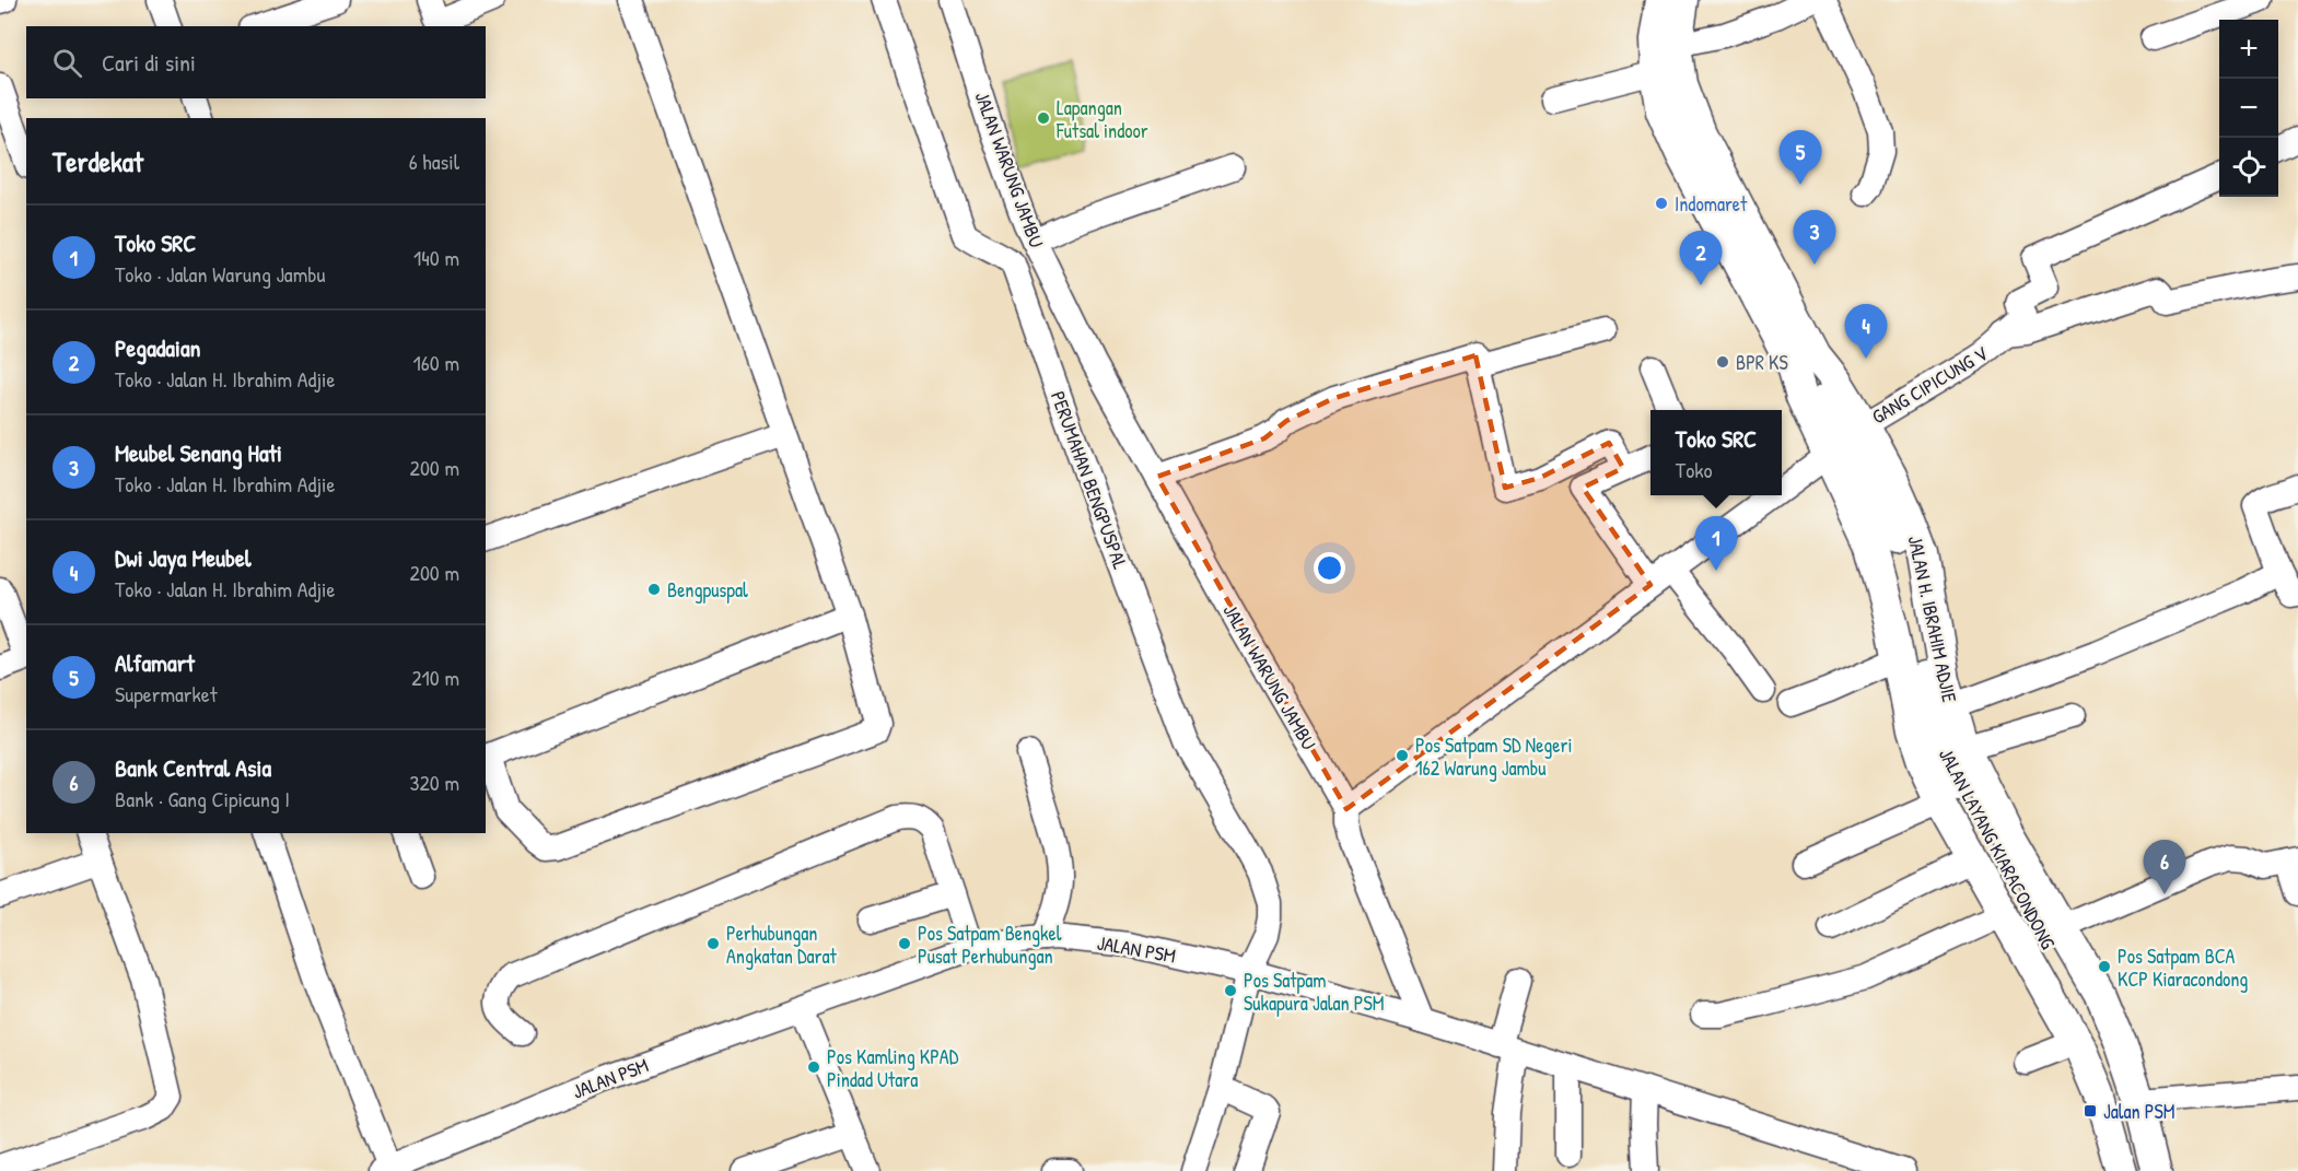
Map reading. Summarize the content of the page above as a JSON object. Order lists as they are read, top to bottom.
{
  "streets": {
    "main road": ["JALAN H. IBRAHIM ADJIE", "JALAN LAYANG KIARACONDONG"],
    "street": [
      "JALAN WARUNG JAMBU",
      "GANG CIPICUNG V",
      "PERUMAHAN BENGPUSPAL",
      "JALAN PSM"
    ]
  },
  "crossings": [
    ["GANG CIPICUNG V", "JALAN H. IBRAHIM ADJIE"],
    ["PERUMAHAN BENGPUSPAL", "JALAN PSM"],
    ["JALAN H. IBRAHIM ADJIE", "JALAN LAYANG KIARACONDONG"]
  ],
  "places": {
    "other": [
      "Lapangan Futsal indoor",
      "Indomaret",
      "BPR KS",
      "Bengpuspal",
      "Pos Satpam SD Negeri 162 Warung Jambu",
      "Perhubungan Angkatan Darat",
      "Pos Satpam Bengkel Pusat Perhubungan",
      "Pos Satpam BCA KCP Kiaracondong",
      "Pos Satpam Sukapura Jalan PSM",
      "Pos Kamling KPAD Pindad Utara"
    ],
    "transit": ["Jalan PSM"]
  },
  "page": {
    "map_buttons": ["+", "−"],
    "search": "Cari di sini",
    "heading": ["Terdekat", "6 hasil"],
    "pins": [
      "5",
      "3",
      "2",
      "4",
      "1",
      "6"
    ],
    "list": [
      {
        "mark": "1",
        "name": "Toko SRC",
        "note": "Toko · Jalan Warung Jambu",
        "value": "140 m"
      },
      {
        "mark": "2",
        "name": "Pegadaian",
        "note": "Toko · Jalan H. Ibrahim Adjie",
        "value": "160 m"
      },
      {
        "mark": "3",
        "name": "Meubel Senang Hati",
        "note": "Toko · Jalan H. Ibrahim Adjie",
        "value": "200 m"
      },
      {
        "mark": "4",
        "name": "Dwi Jaya Meubel",
        "note": "Toko · Jalan H. Ibrahim Adjie",
        "value": "200 m"
      },
      {
        "mark": "5",
        "name": "Alfamart",
        "note": "Supermarket",
        "value": "210 m"
      },
      {
        "mark": "6",
        "name": "Bank Central Asia",
        "note": "Bank · Gang Cipicung I",
        "value": "320 m"
      }
    ],
    "popup": ["Toko SRC", "Toko"]
  }
}
